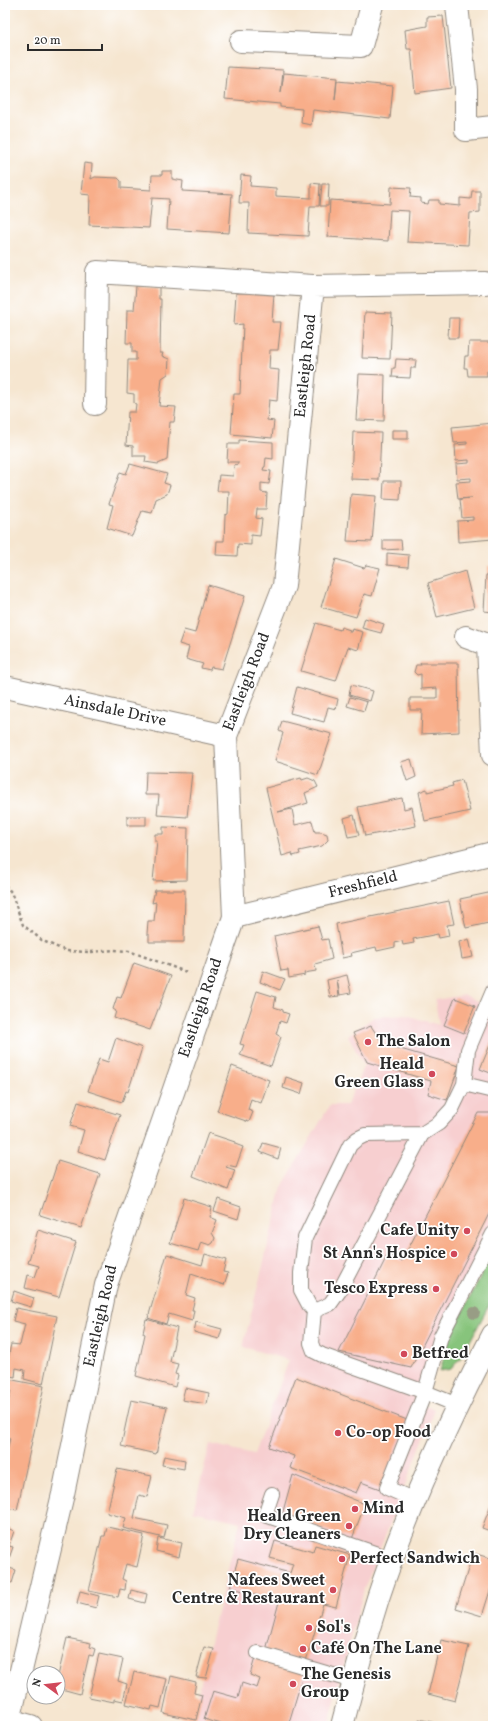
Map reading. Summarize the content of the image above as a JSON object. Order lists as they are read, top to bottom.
{
  "streets": {
    "street": ["Eastleigh Road", "Ainsdale Drive", "Freshfield"]
  },
  "crossings": [
    ["Eastleigh Road", "Ainsdale Drive"],
    ["Eastleigh Road", "Freshfield"]
  ],
  "places": [
    "The Salon",
    "Heald Green Glass",
    "Cafe Unity",
    "St Ann's Hospice",
    "Tesco Express",
    "Betfred",
    "Co-op Food",
    "Mind",
    "Heald Green Dry Cleaners",
    "Perfect Sandwich",
    "Nafees Sweet Centre & Restaurant",
    "Sol's",
    "Café On The Lane",
    "The Genesis Group"
  ],
  "scale_bar": "20 m",
  "north": "left"
}
